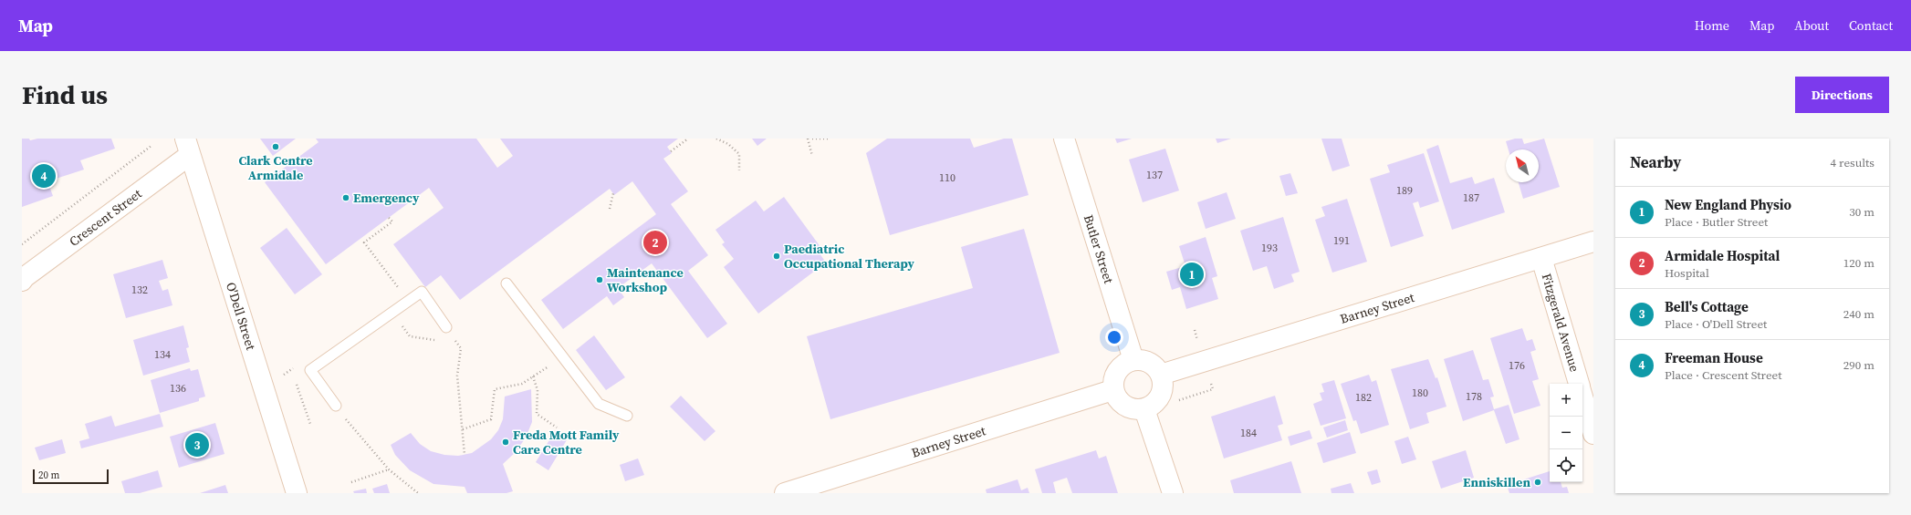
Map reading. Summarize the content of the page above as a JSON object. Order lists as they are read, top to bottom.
{
  "streets": {
    "street": [
      "Crescent Street",
      "Butler Street",
      "Barney Street",
      "O'Dell Street",
      "Fitzgerald Avenue"
    ]
  },
  "crossings": [
    ["Crescent Street", "O'Dell Street"],
    ["Butler Street", "Barney Street"],
    ["Barney Street", "Fitzgerald Avenue"]
  ],
  "places": [
    "Clark Centre Armidale",
    "Emergency",
    "Paediatric Occupational Therapy",
    "Maintenance Workshop",
    "Freda Mott Family Care Centre",
    "Enniskillen"
  ],
  "house_numbers": [
    "137",
    "110",
    "189",
    "187",
    "191",
    "193",
    "132",
    "134",
    "176",
    "136",
    "180",
    "178",
    "182",
    "184"
  ],
  "scale_bar": "20 m",
  "north": "top left",
  "page": {
    "header": "Map",
    "nav": [
      "Home",
      "Map",
      "About",
      "Contact"
    ],
    "buttons": "Directions",
    "title": "Find us",
    "heading": ["Nearby", "4 results"],
    "pins": [
      "4",
      "2",
      "1",
      "3"
    ],
    "list": [
      {
        "mark": "1",
        "name": "New England Physio",
        "note": "Place · Butler Street",
        "value": "30 m"
      },
      {
        "mark": "2",
        "name": "Armidale Hospital",
        "note": "Hospital",
        "value": "120 m"
      },
      {
        "mark": "3",
        "name": "Bell's Cottage",
        "note": "Place · O'Dell Street",
        "value": "240 m"
      },
      {
        "mark": "4",
        "name": "Freeman House",
        "note": "Place · Crescent Street",
        "value": "290 m"
      }
    ],
    "map_buttons": ["+", "−"],
    "scale": "20 m"
  }
}
